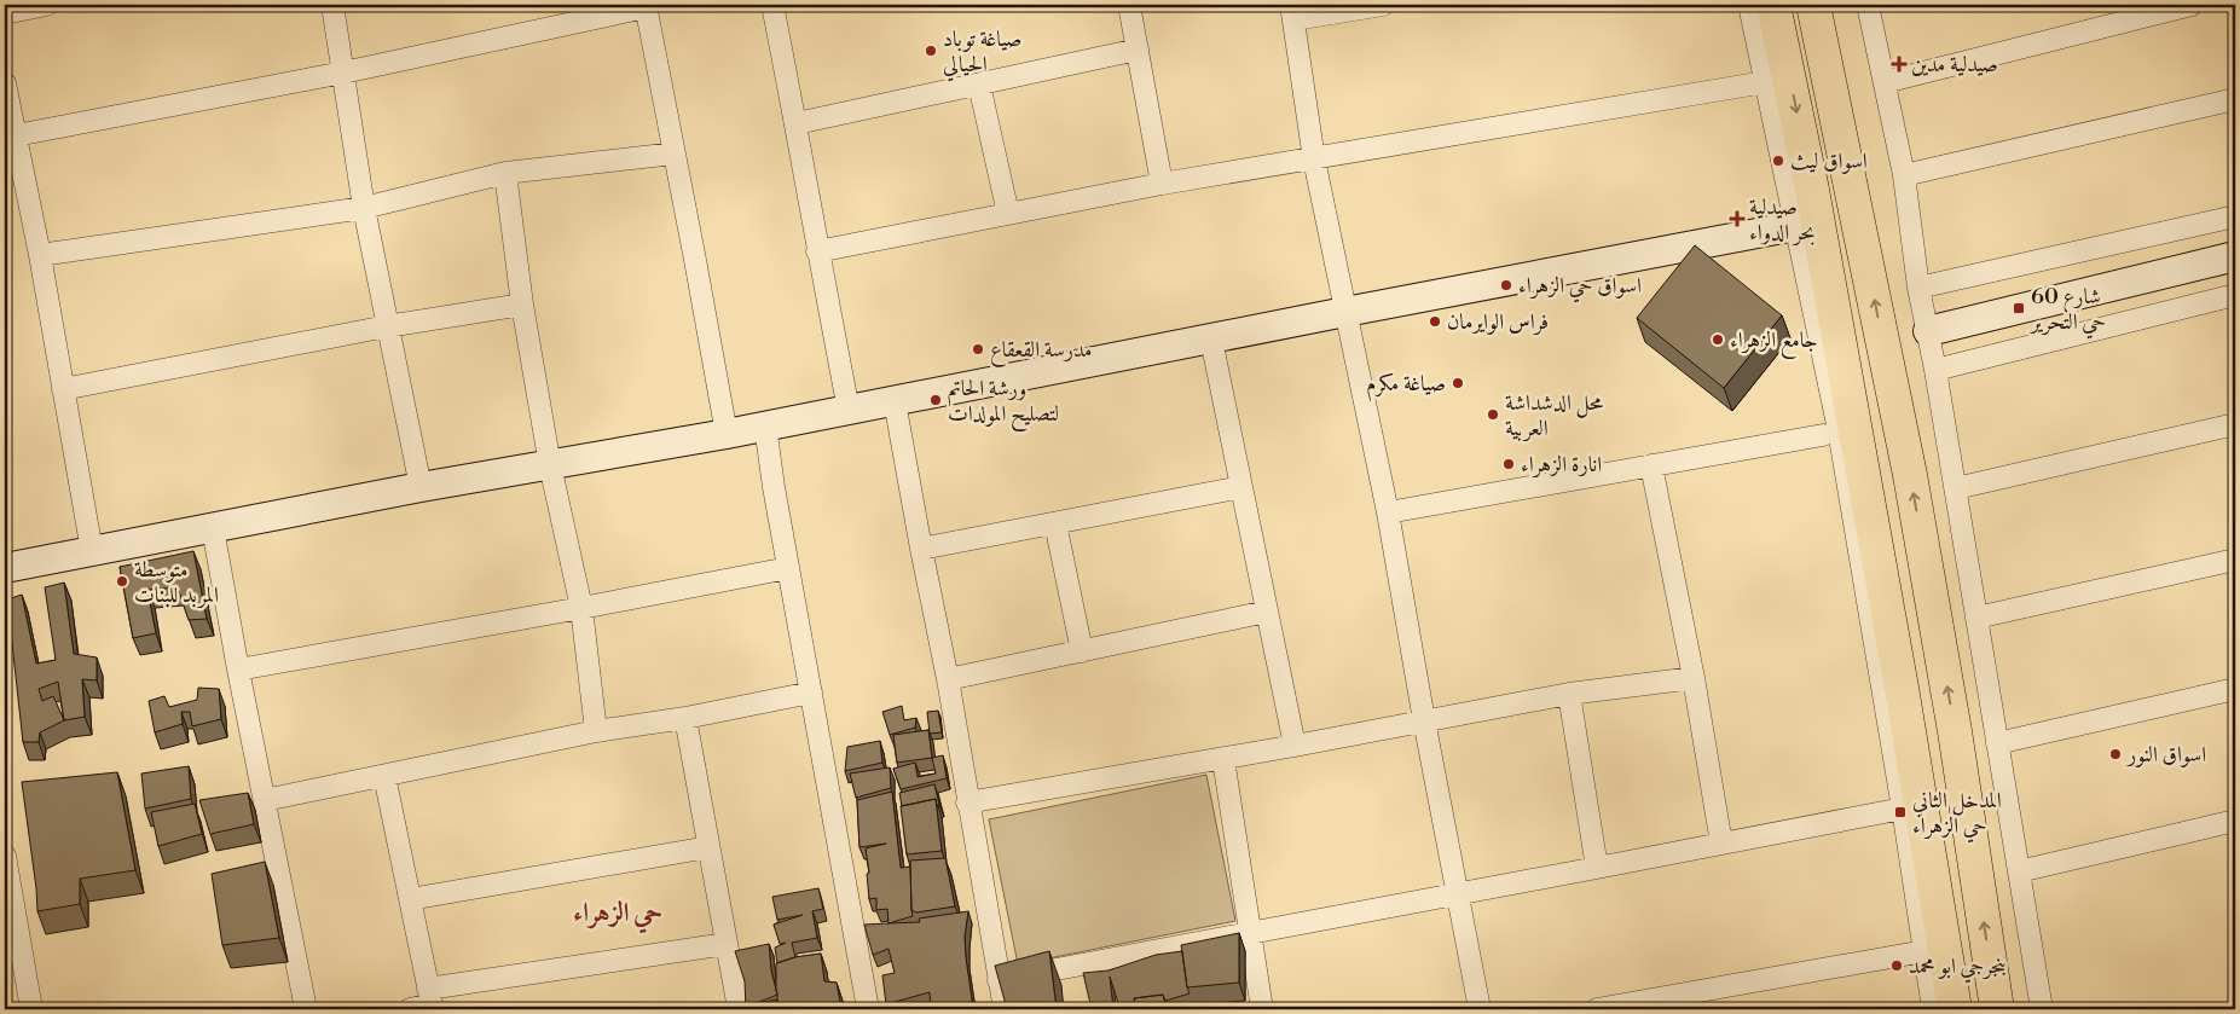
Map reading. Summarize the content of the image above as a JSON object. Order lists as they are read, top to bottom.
{
  "districts": ["حي الزهراء"],
  "places": {
    "other": [
      "صياغة توباد الحيالي",
      "اسواق ليث",
      "اسواق حي الزهراء",
      "فراس الوايرمان",
      "جامع الزهراء",
      "مدرسة القعقاع",
      "صياغة مكرم",
      "ورشة الحاتم لتصليح المولدات",
      "محل الدشداشة العربية",
      "انارة الزهراء",
      "متوسطة المربد للبنات",
      "اسواق النور",
      "بنجرجي ابو محمد"
    ],
    "health": ["صيدلية مدين", "صيدلية بحر الدواء"],
    "transit": ["شارع 60 حي التحرير", "المدخل الثاني حي الزهراء"]
  }
}
